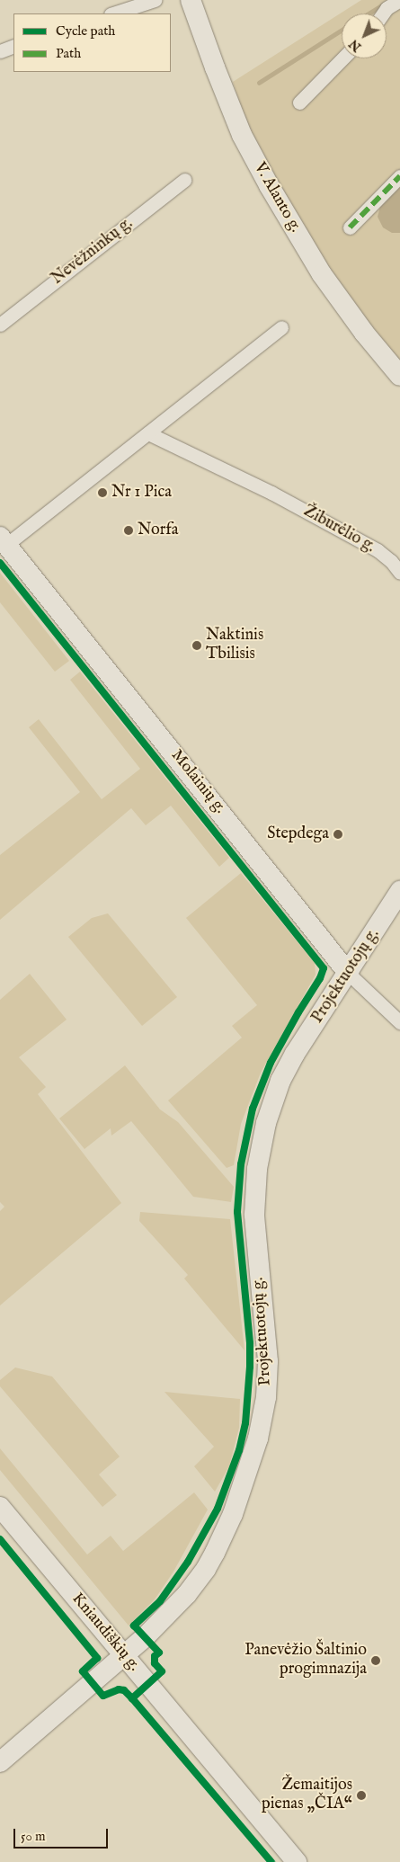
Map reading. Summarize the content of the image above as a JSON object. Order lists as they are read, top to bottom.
{
  "streets": {
    "main road": [
      "V. Alanto g.",
      "Molainių g.",
      "Projektuotojų g.",
      "Kniaudiškių g."
    ],
    "street": ["Nevėžninkų g.", "Žiburėlio g."]
  },
  "crossings": [
    ["Molainių g.", "Projektuotojų g."],
    ["Projektuotojų g.", "Kniaudiškių g."]
  ],
  "places": [
    "Nr 1 Pica",
    "Norfa",
    "Naktinis Tbilisis",
    "Stepdega",
    "Panevėžio Šaltinio progimnazija",
    "Žemaitijos pienas „ČIA“"
  ],
  "legend": ["Cycle path", "Path"],
  "scale_bar": "50 m",
  "north": "bottom left"
}
